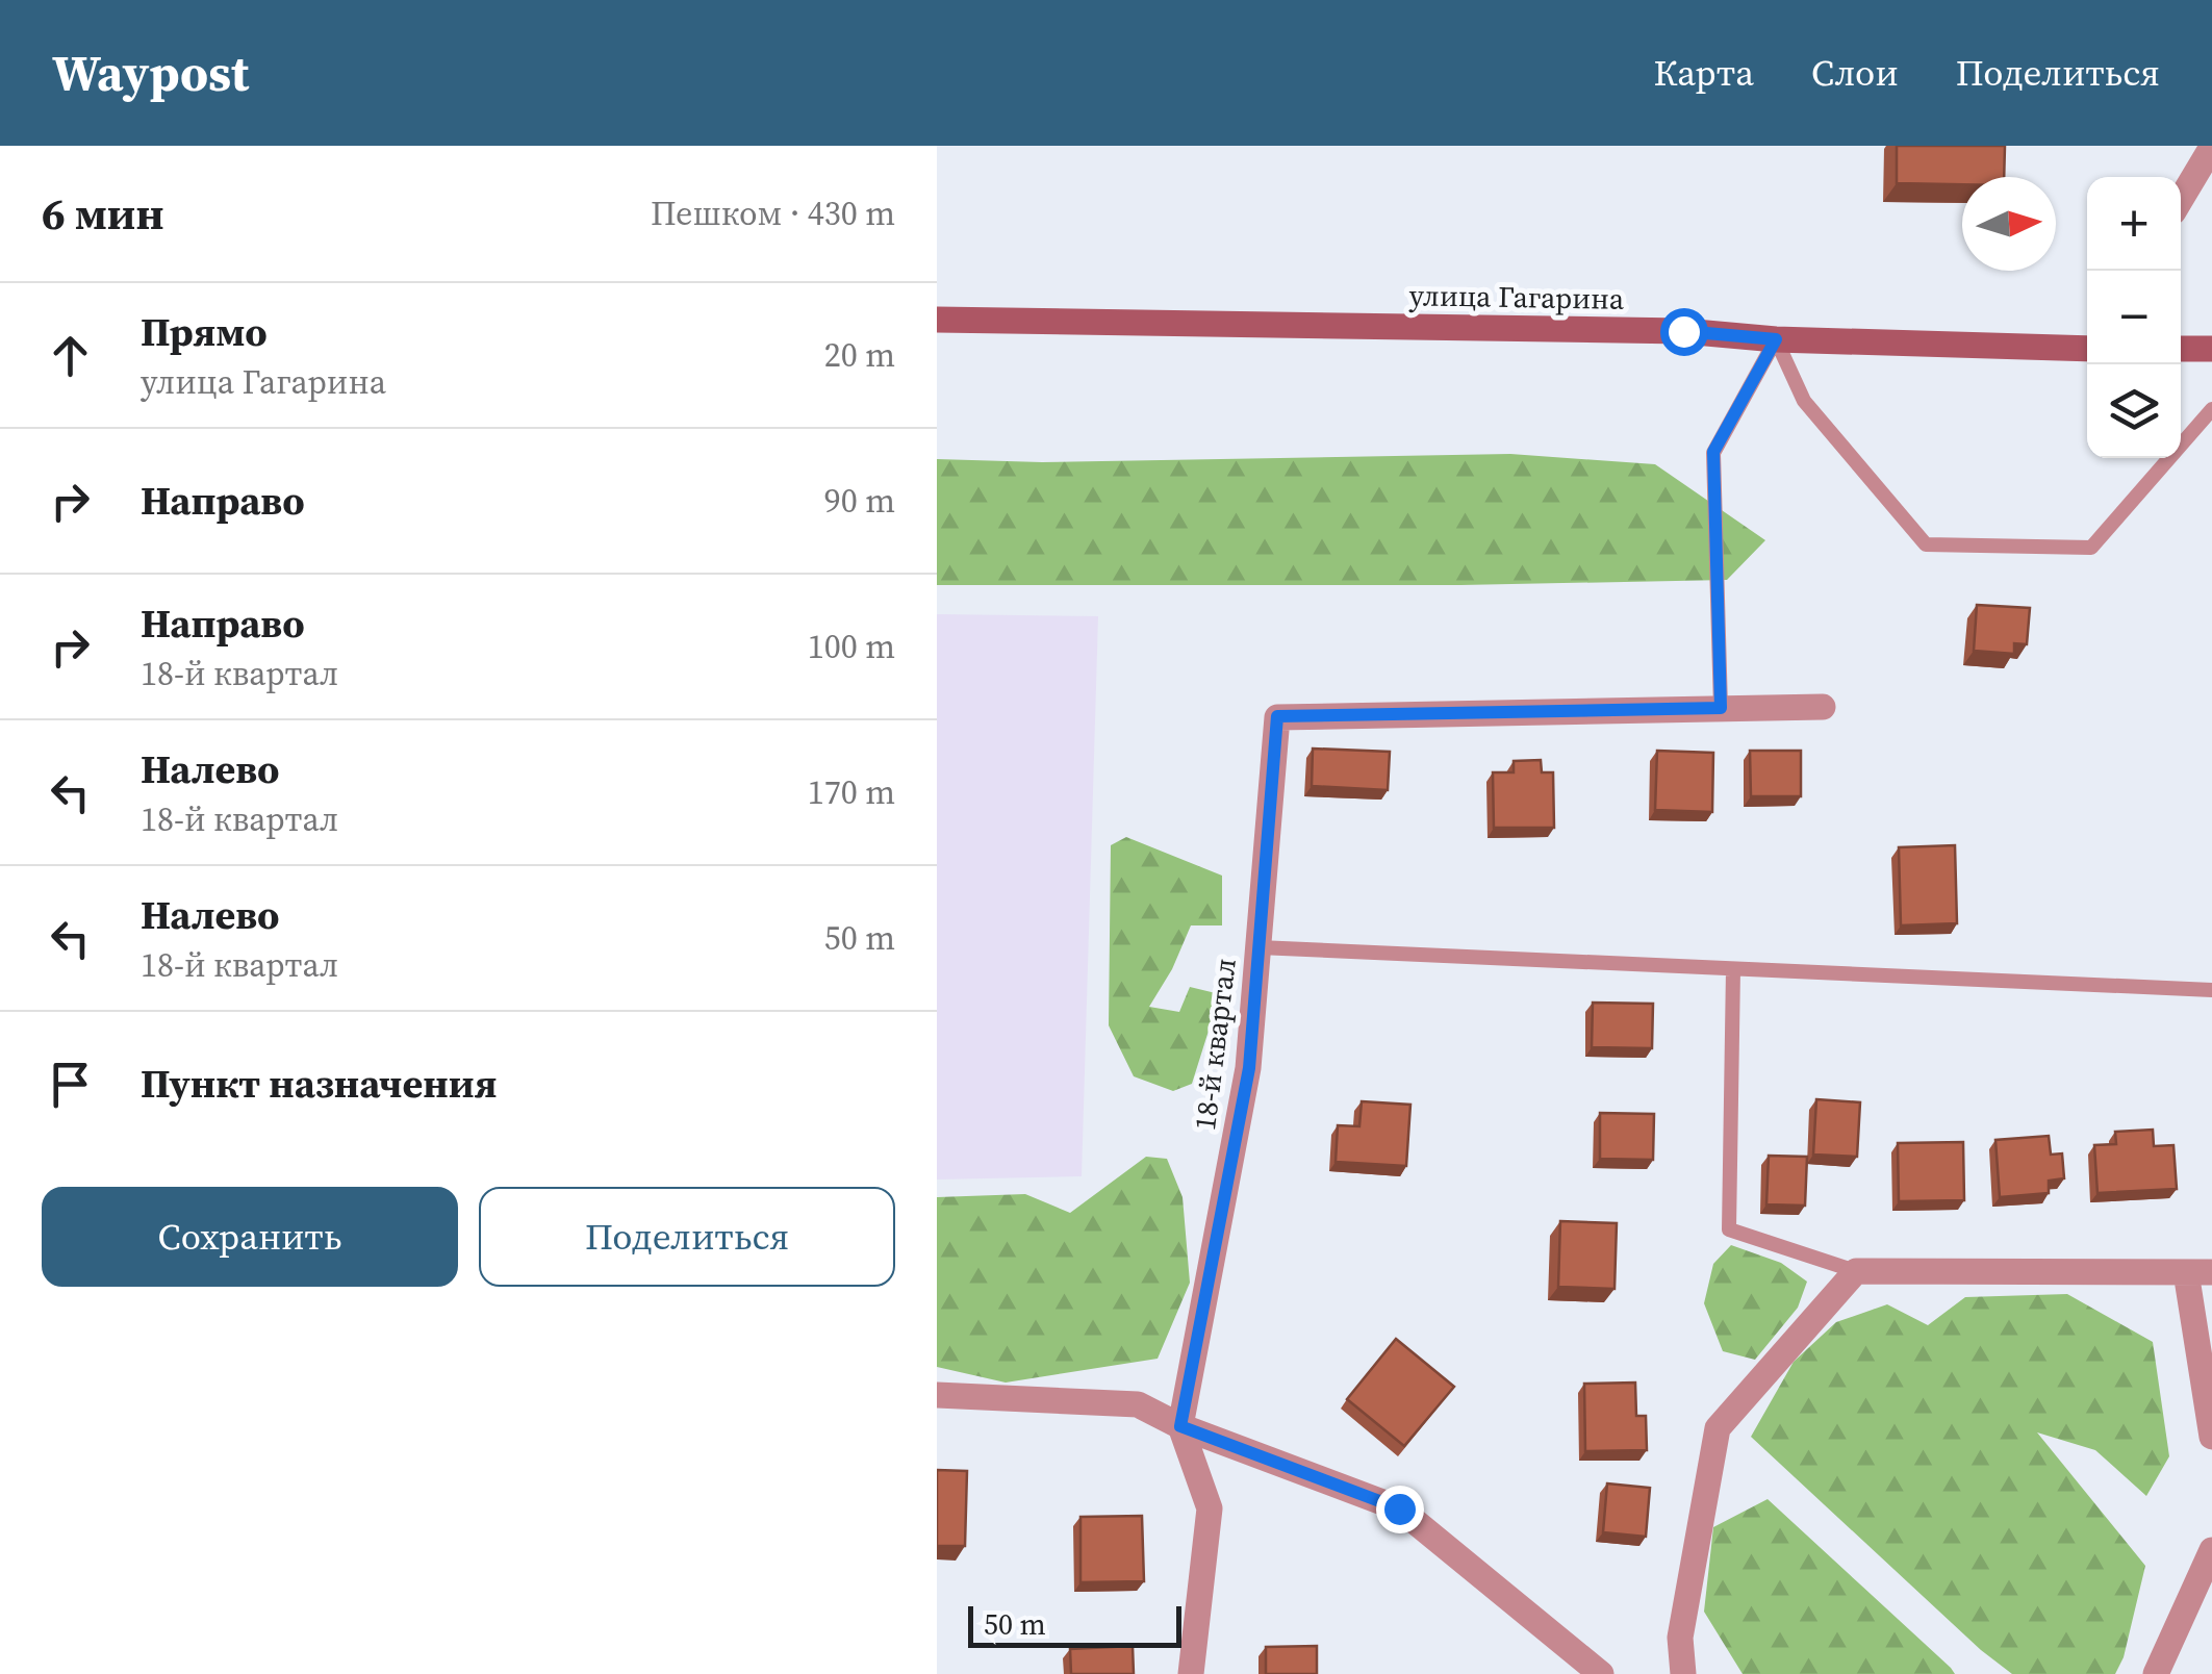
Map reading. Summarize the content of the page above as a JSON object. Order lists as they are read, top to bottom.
{
  "streets": {
    "main road": ["улица Гагарина"],
    "street": ["18-й квартал"]
  },
  "scale_bar": "50 m",
  "north": "right",
  "page": {
    "header": "Waypost",
    "nav": ["Карта", "Слои", "Поделиться"],
    "heading": ["6 мин", "Пешком · 430 m"],
    "map_buttons": ["+", "−"],
    "list": [
      ["Прямо", "улица Гагарина", "20 m"],
      ["Направо", "90 m"],
      ["Направо", "18-й квартал", "100 m"],
      ["Налево", "18-й квартал", "170 m"],
      ["Налево", "18-й квартал", "50 m"],
      "Пункт назначения"
    ],
    "buttons": ["Сохранить", "Поделиться"],
    "scale": "50 m"
  }
}
